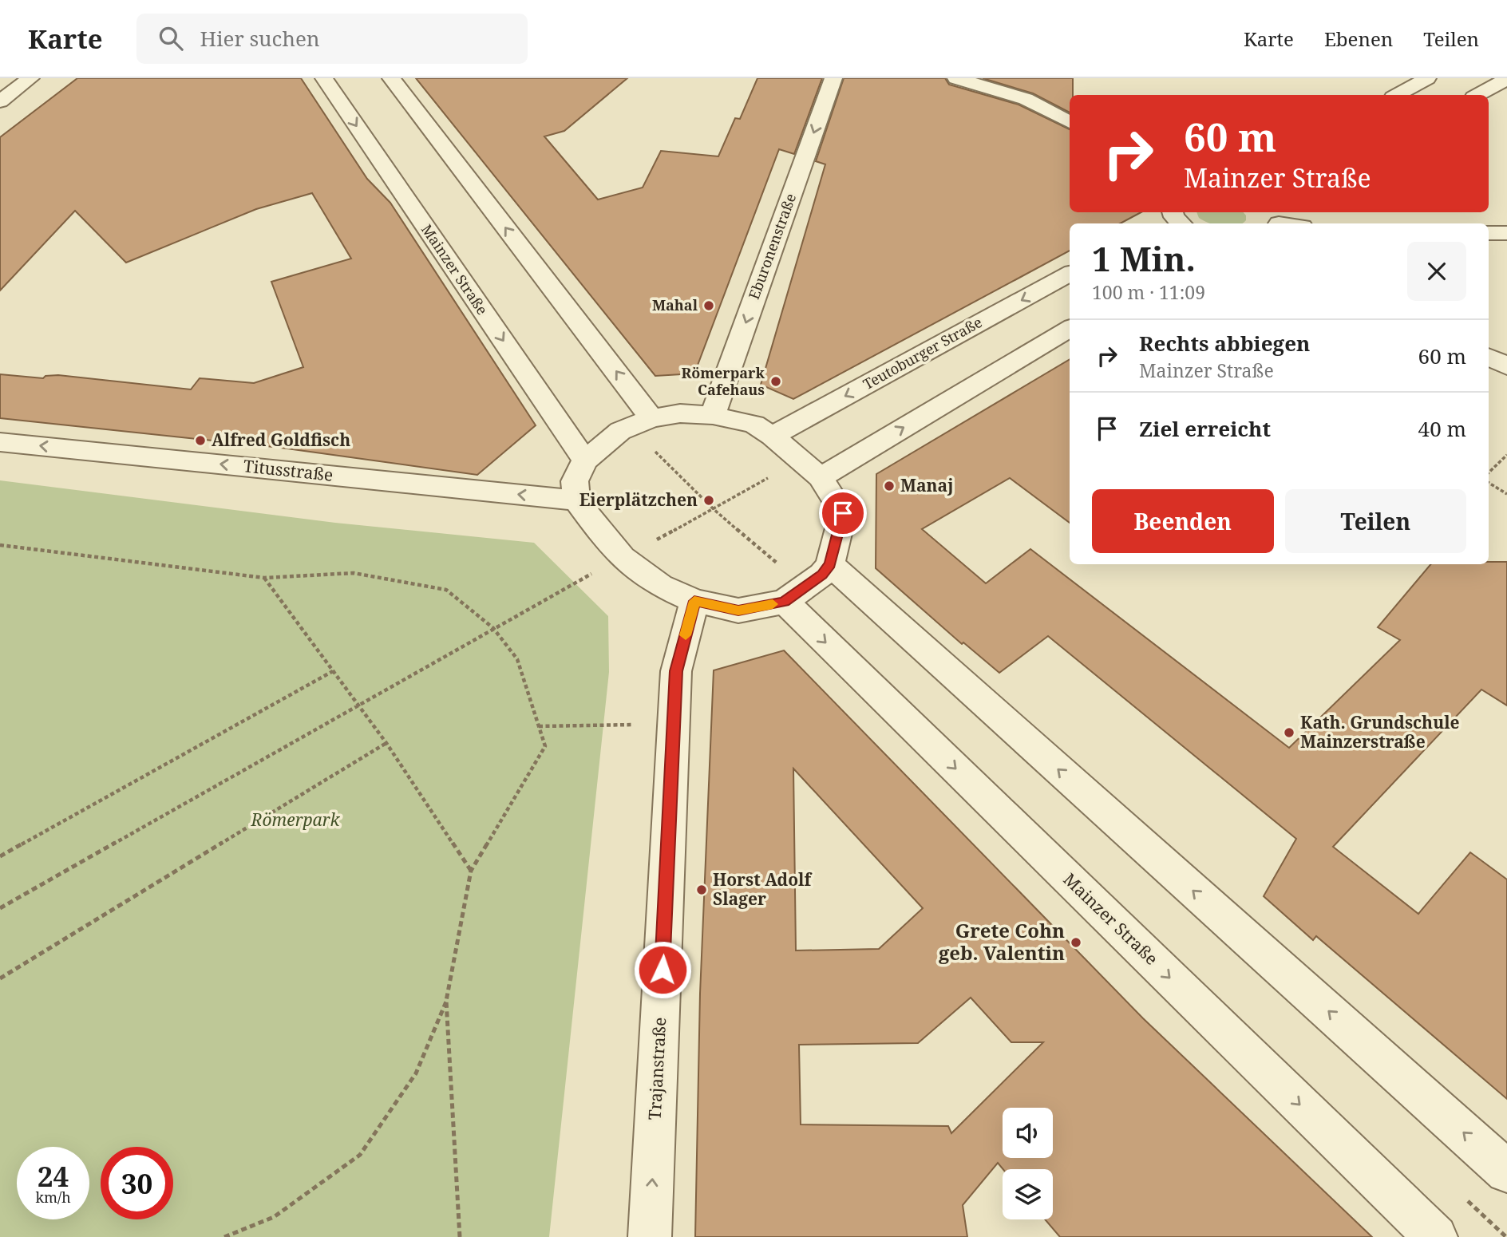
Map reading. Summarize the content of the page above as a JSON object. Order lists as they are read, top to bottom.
{
  "streets": {
    "street": [
      "Eburonenstraße",
      "Mainzer Straße",
      "Teutoburger Straße",
      "Titusstraße",
      "Trajanstraße"
    ]
  },
  "one_way": ["Eburonenstraße", "Titusstraße", "Trajanstraße"],
  "parks": ["Römerpark"],
  "places": [
    "Mahal",
    "Römerpark Cafehaus",
    "Alfred Goldfisch",
    "Manaj",
    "Eierplätzchen",
    "Kath. Grundschule Mainzerstraße",
    "Horst Adolf Slager",
    "Grete Cohn geb. Valentin"
  ],
  "page": {
    "header": "Karte",
    "search": "Hier suchen",
    "nav": ["Karte", "Ebenen", "Teilen"],
    "turn": ["60 m", "Mainzer Straße"],
    "heading": ["1 Min.", "100 m · 11:09"],
    "list": [
      {
        "name": "Rechts abbiegen",
        "note": "Mainzer Straße",
        "value": "60 m"
      },
      {
        "name": "Ziel erreicht",
        "value": "40 m"
      }
    ],
    "buttons": ["Beenden", "Teilen"],
    "speed": "24 km/h",
    "limit": "30"
  }
}
